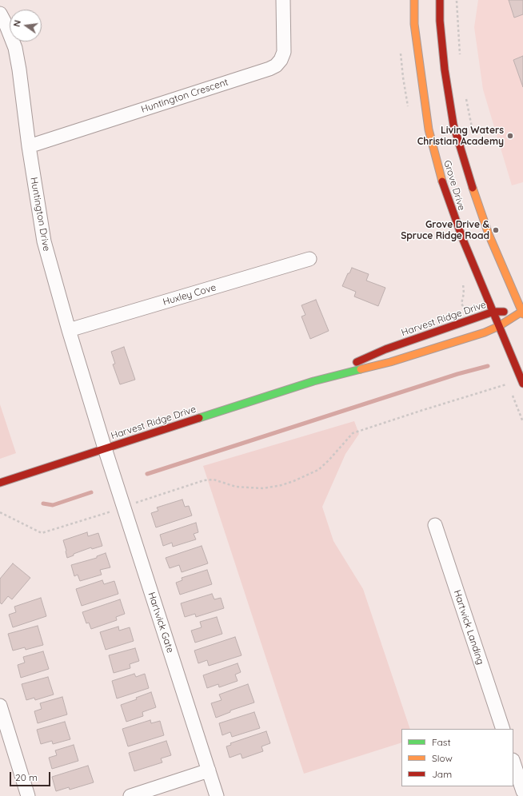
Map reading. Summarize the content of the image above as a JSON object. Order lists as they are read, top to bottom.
{
  "streets": {
    "street": [
      "Huntington Crescent",
      "Grove Drive",
      "Huntington Drive",
      "Huxley Cove",
      "Harvest Ridge Drive",
      "Hartwick Gate",
      "Hartwick Landing"
    ]
  },
  "crossings": [
    ["Huntington Crescent", "Huntington Drive"],
    ["Grove Drive", "Harvest Ridge Drive"],
    ["Huntington Drive", "Huxley Cove"],
    ["Huntington Drive", "Harvest Ridge Drive"],
    ["Huntington Drive", "Hartwick Gate"],
    ["Harvest Ridge Drive", "Hartwick Gate"]
  ],
  "places": ["Living Waters Christian Academy", "Grove Drive & Spruce Ridge Road"],
  "legend": ["Fast", "Slow", "Jam"],
  "scale_bar": "20 m",
  "north": "left"
}
